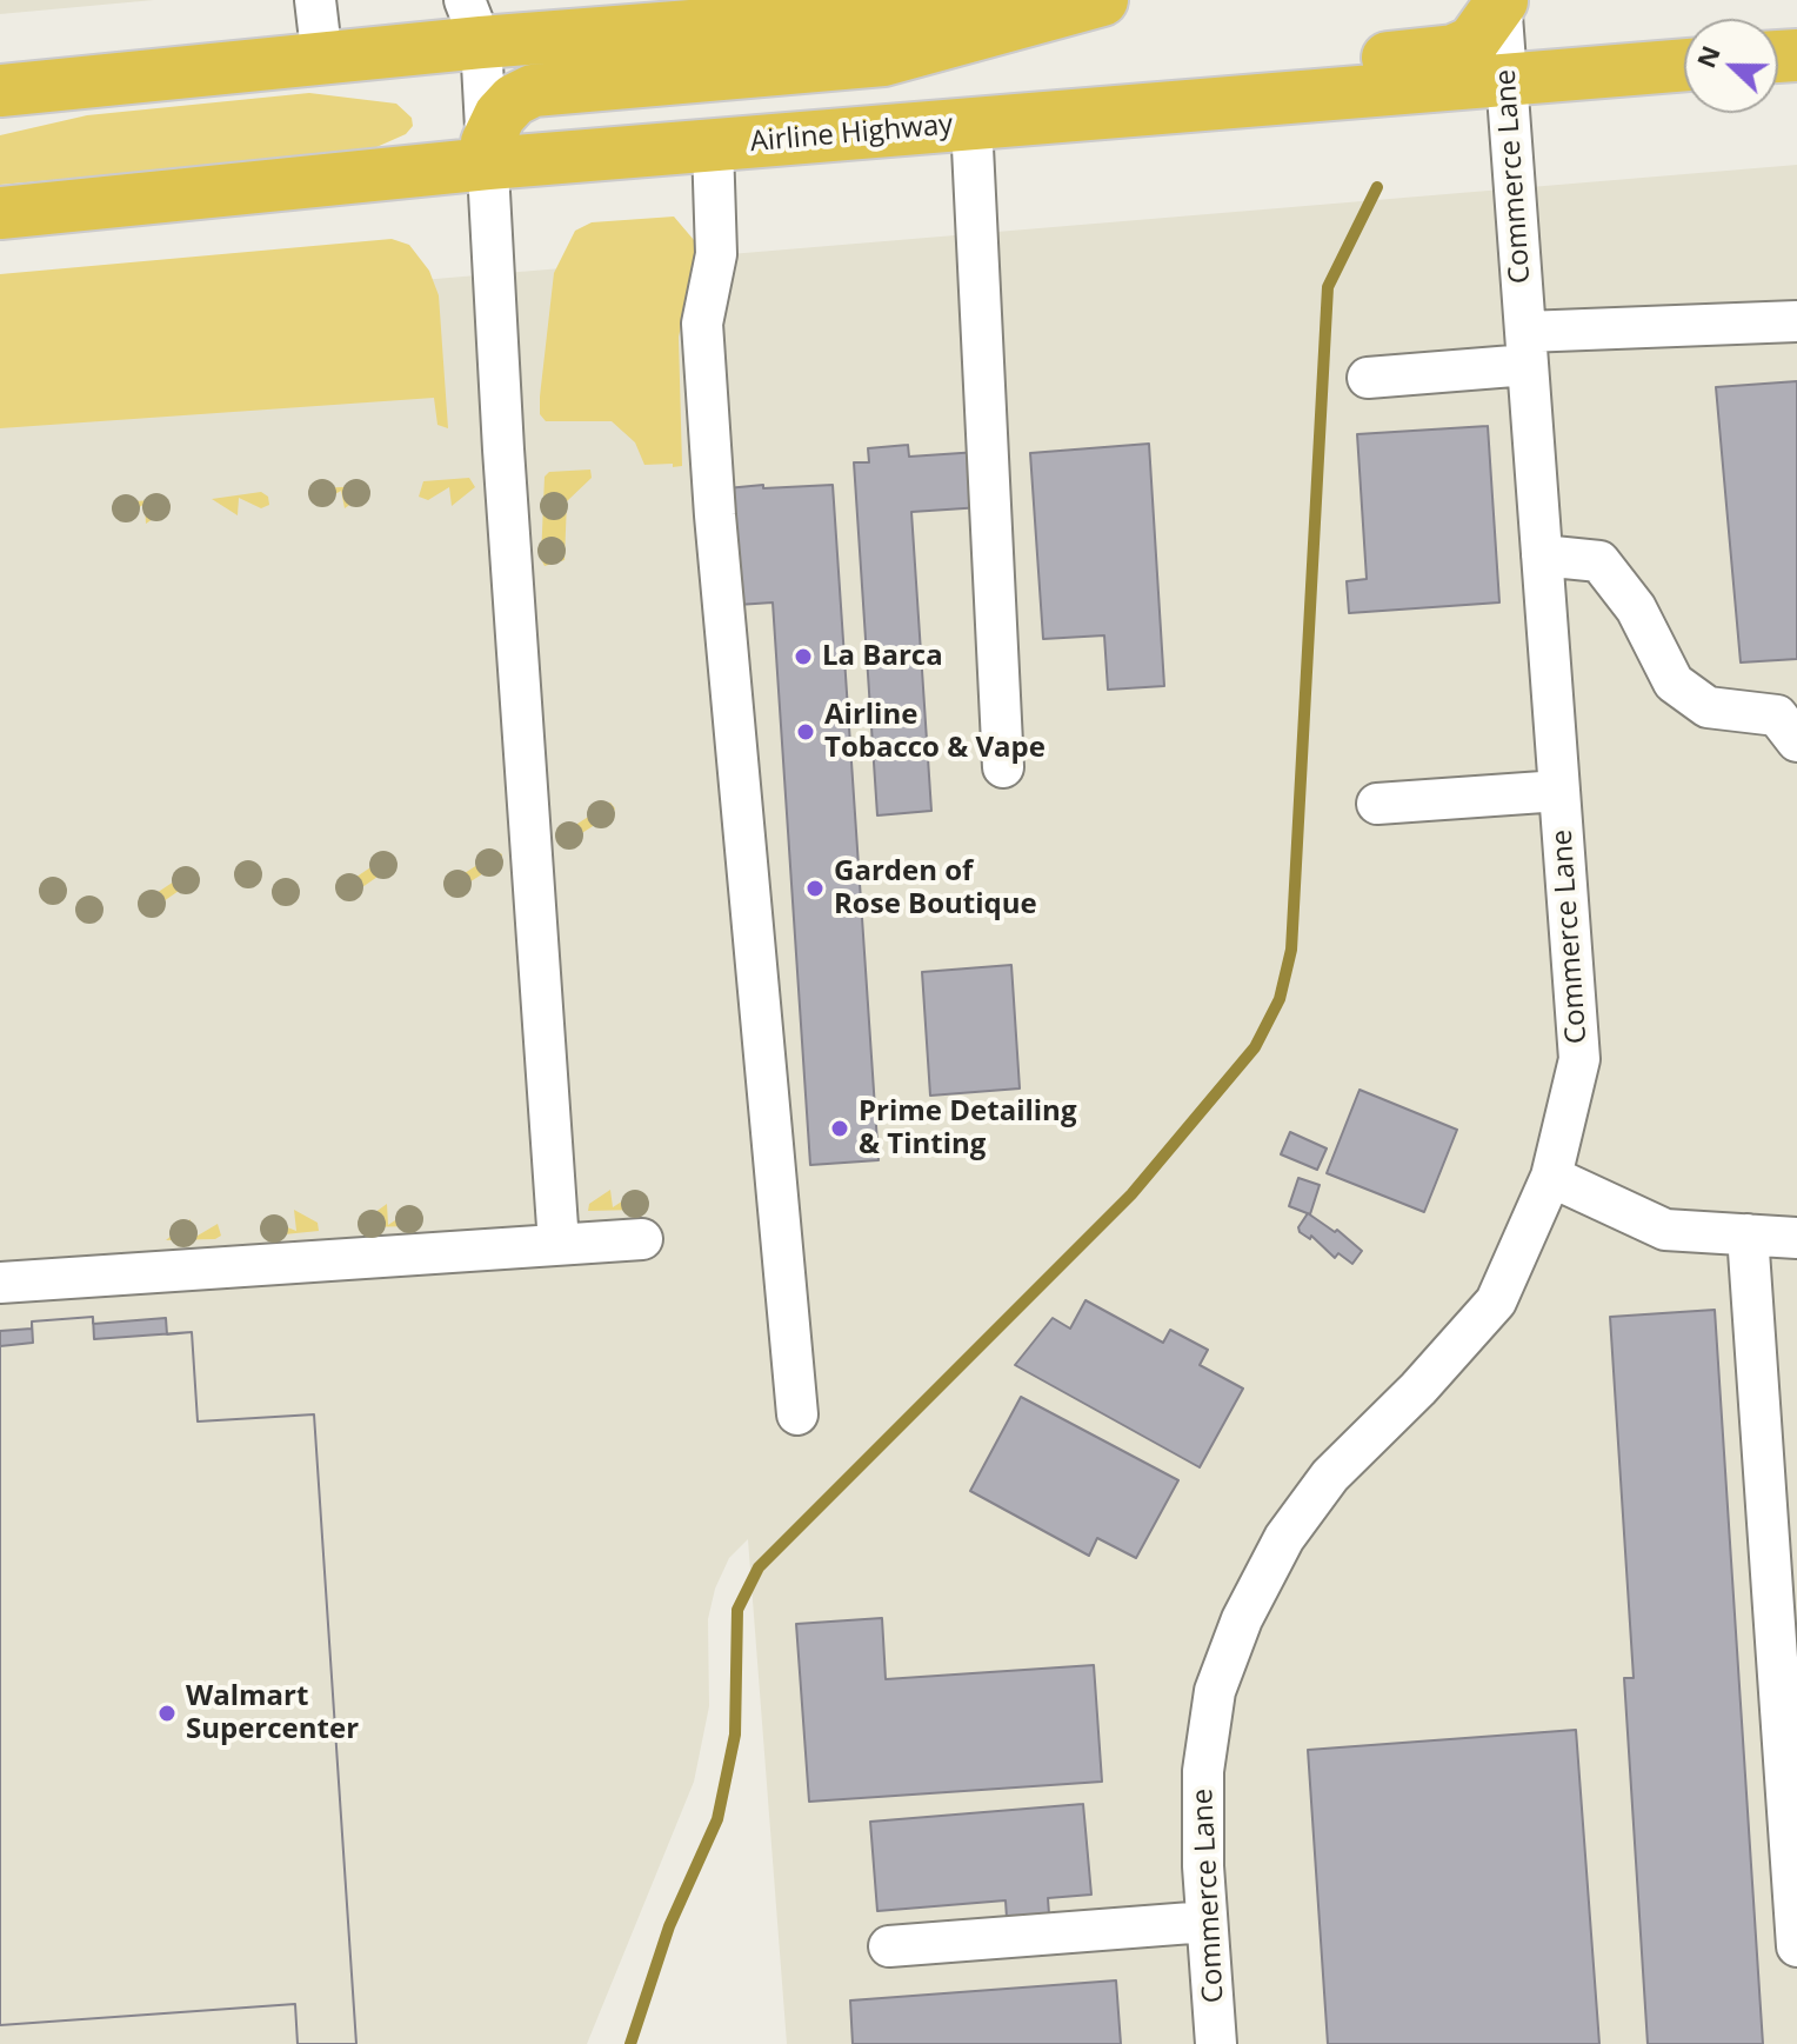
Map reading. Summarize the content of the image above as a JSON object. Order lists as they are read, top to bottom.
{
  "streets": {
    "highway": ["Airline Highway"],
    "street": ["Commerce Lane"]
  },
  "crossings": [
    ["Airline Highway", "Commerce Lane"]
  ],
  "places": [
    "La Barca",
    "Airline Tobacco & Vape",
    "Garden of Rose Boutique",
    "Prime Detailing & Tinting",
    "Walmart Supercenter"
  ],
  "north": "left"
}
